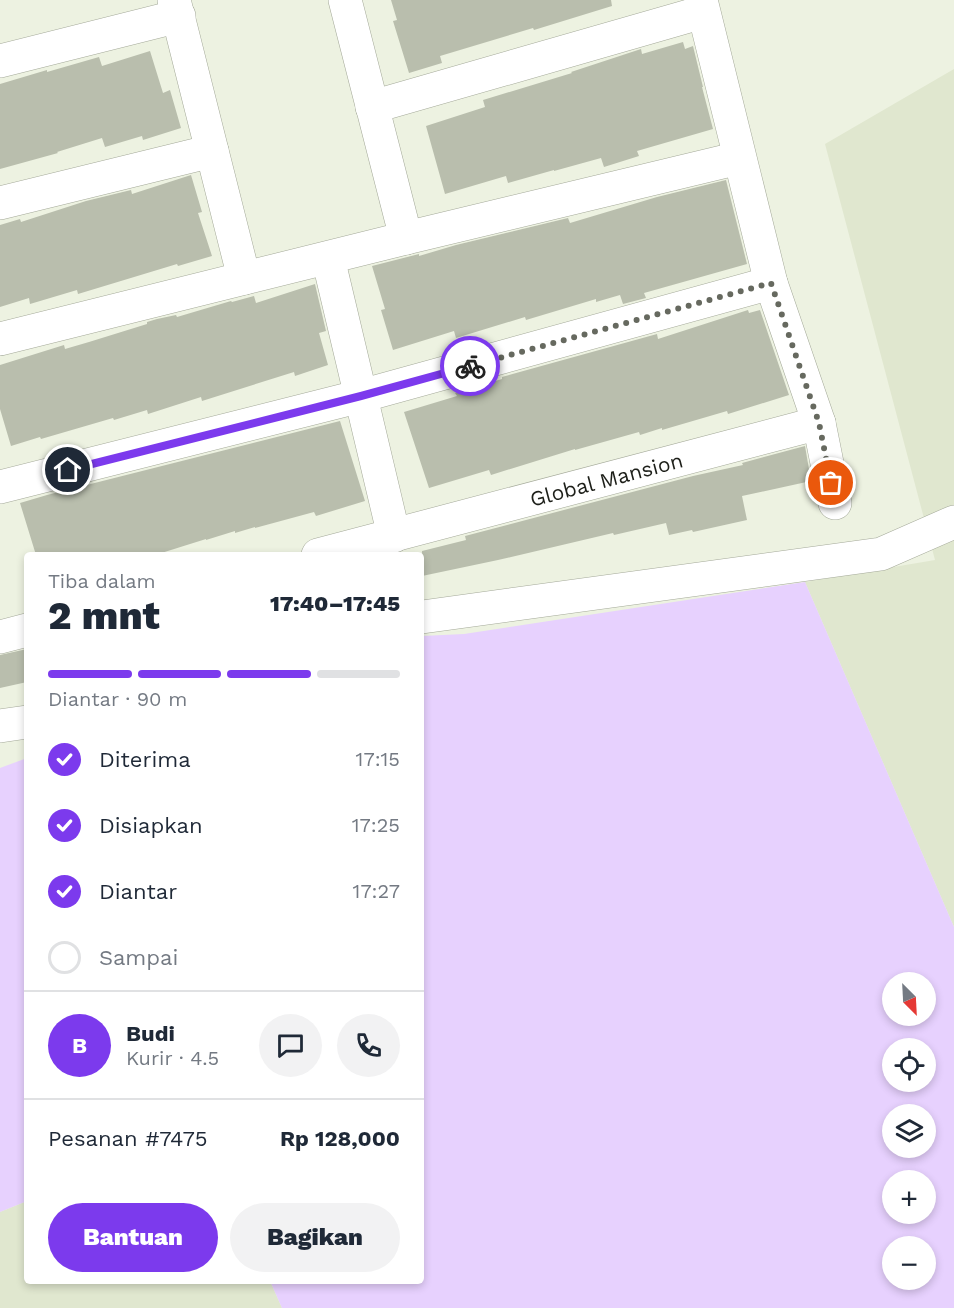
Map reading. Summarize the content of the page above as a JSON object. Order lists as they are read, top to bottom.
{
  "streets": {
    "street": ["Global Mansion"]
  },
  "north": "bottom right",
  "page": {
    "heading": ["2 mnt", "Tiba dalam", "17:40–17:45"],
    "panel": [
      "Budi",
      "Kurir · 4.5",
      "Pesanan #7475",
      "Rp 128,000"
    ],
    "bar": "Diantar · 90 m",
    "list": [
      ["Diterima", "17:15"],
      ["Disiapkan", "17:25"],
      ["Diantar", "17:27"],
      "Sampai"
    ],
    "map_buttons": ["+", "−"],
    "round": "B",
    "buttons": ["Bantuan", "Bagikan"]
  }
}
